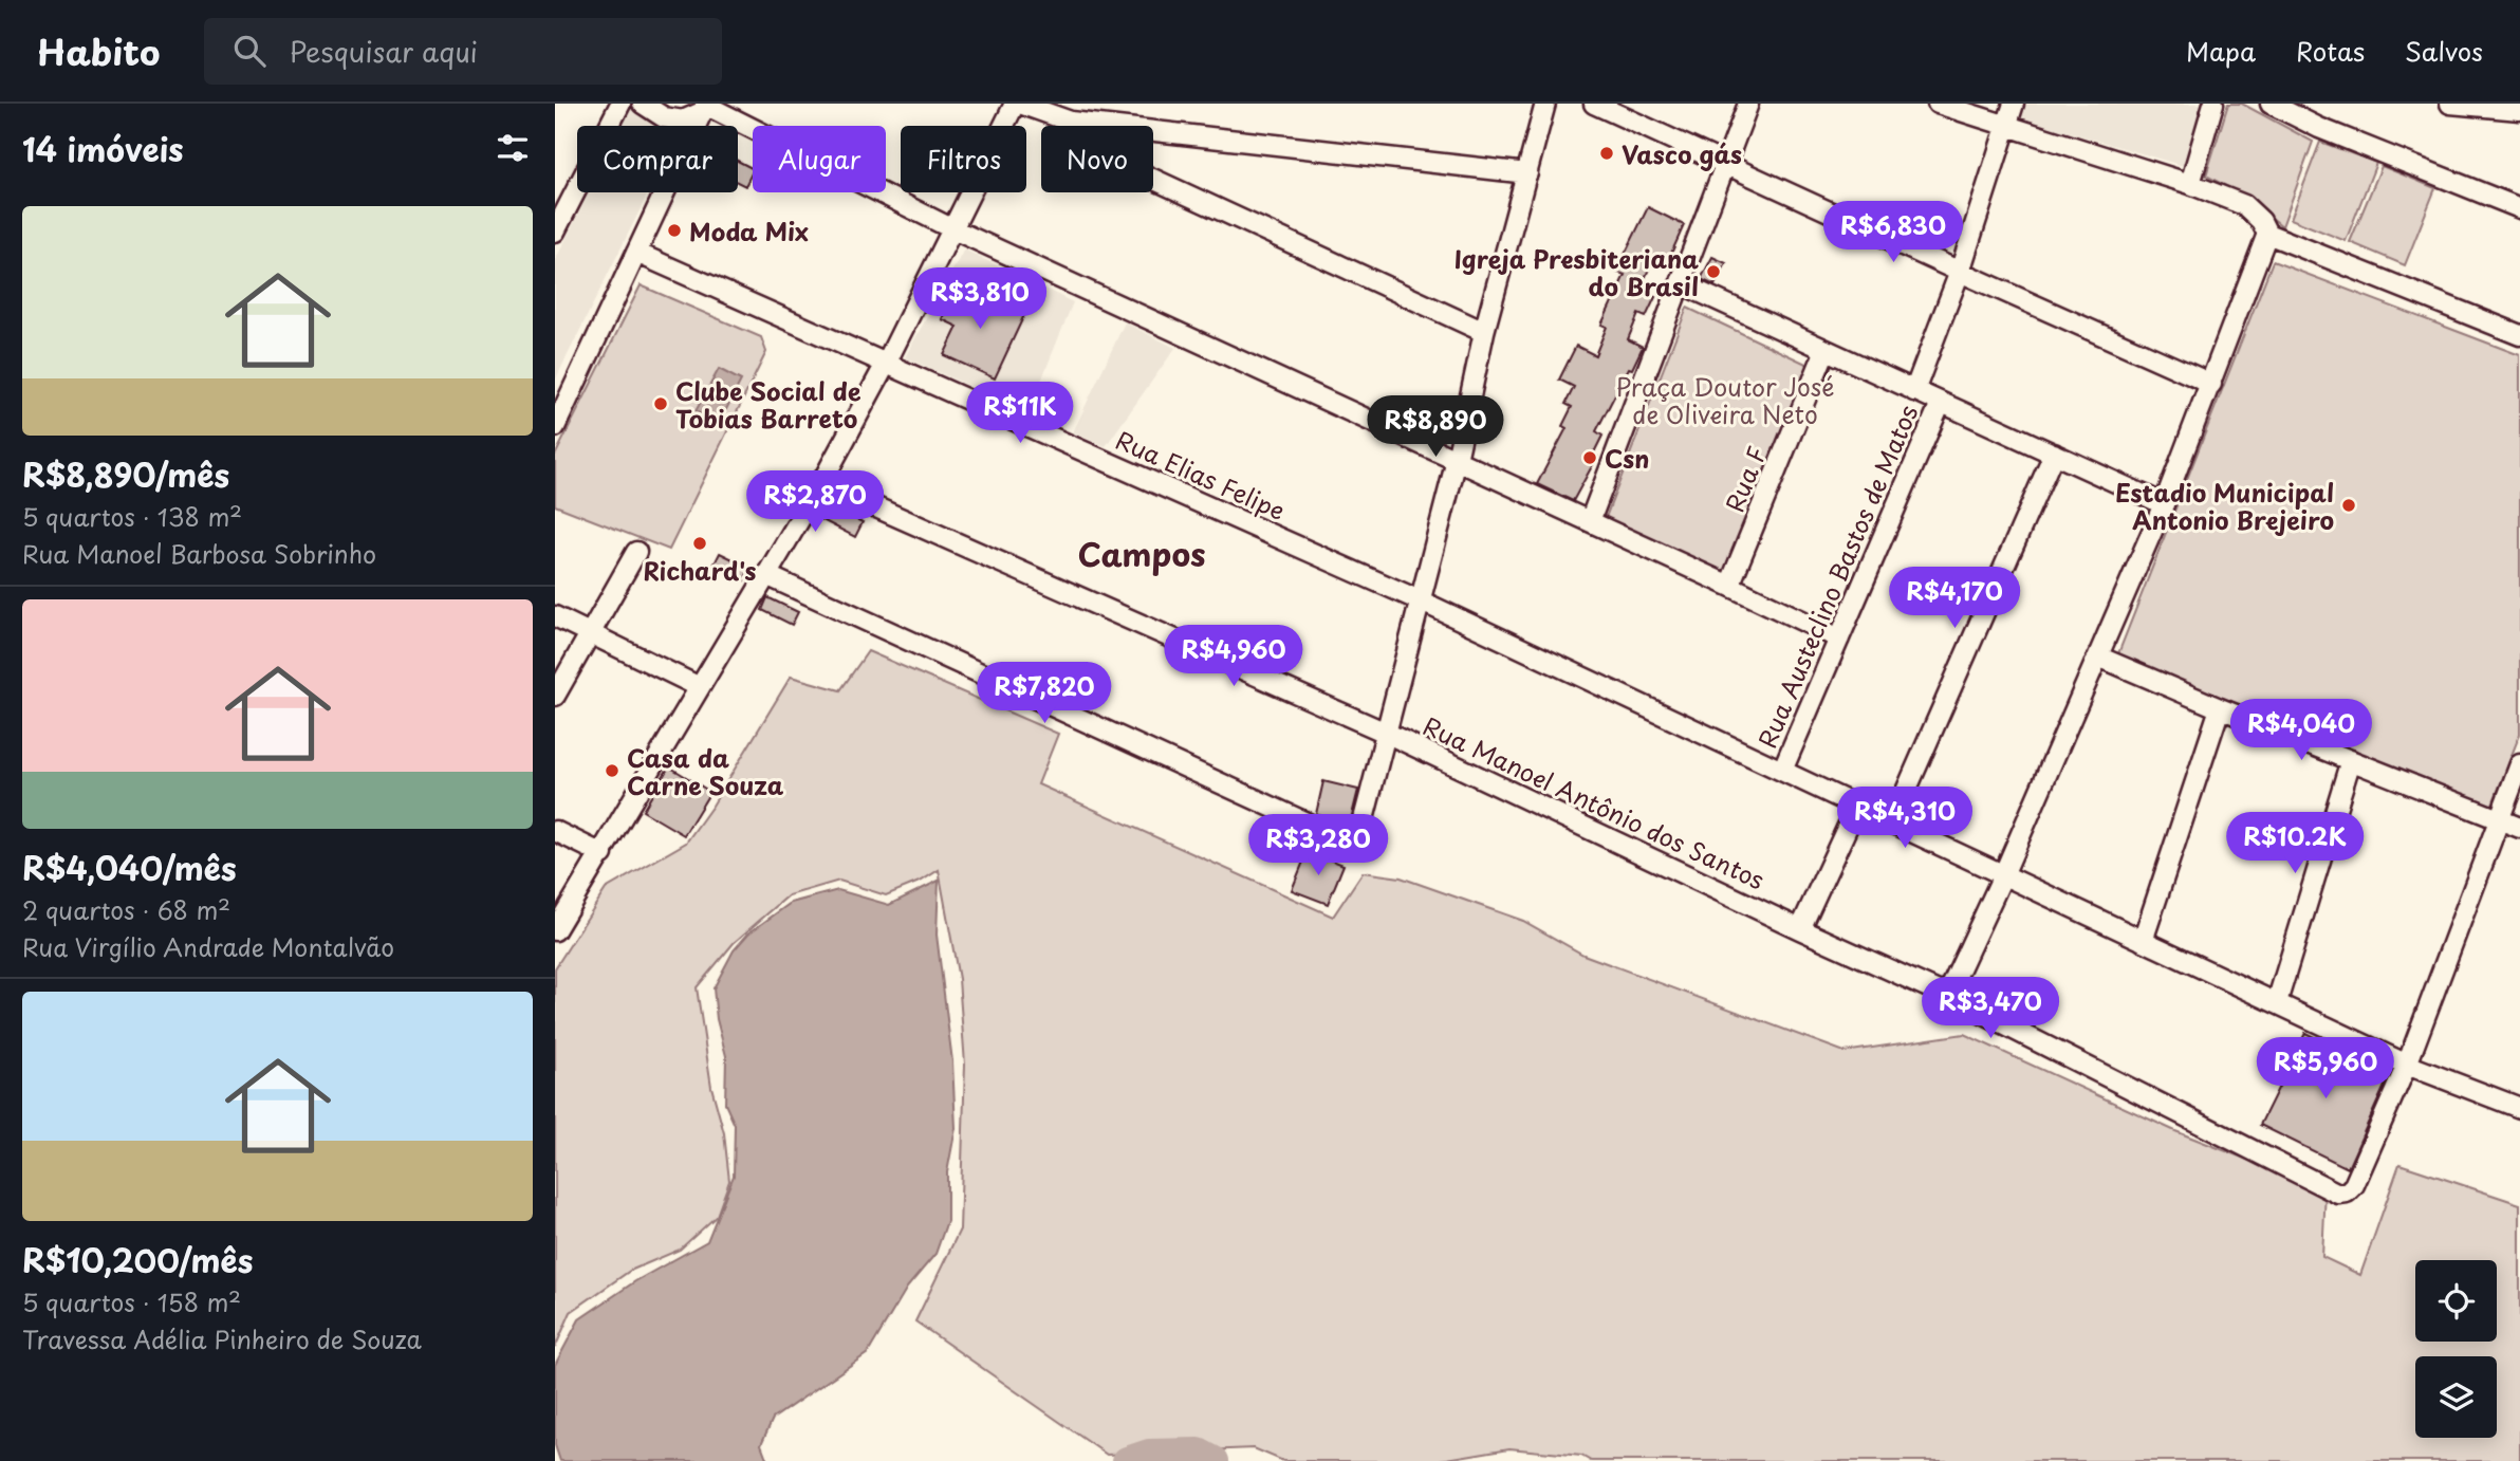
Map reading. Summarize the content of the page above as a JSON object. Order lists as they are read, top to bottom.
{
  "streets": {
    "street": [
      "Rua Elias Felipe",
      "Rua F",
      "Rua Austeclino Bastos de Matos",
      "Rua Manoel Antônio dos Santos"
    ]
  },
  "crossings": [
    ["Rua Elias Felipe", "Rua Austeclino Bastos de Matos"],
    ["Rua Elias Felipe", "Rua Manoel Antônio dos Santos"]
  ],
  "districts": ["Campos"],
  "parks": ["Praça Doutor José de Oliveira Neto"],
  "places": [
    "Vasco gás",
    "Moda Mix",
    "Igreja Presbiteriana do Brasil",
    "Clube Social de Tobias Barreto",
    "Csn",
    "Estadio Municipal Antonio Brejeiro",
    "Richard's",
    "Casa da Carne Souza"
  ],
  "page": {
    "header": "Habito",
    "search": "Pesquisar aqui",
    "nav": ["Mapa", "Rotas", "Salvos"],
    "heading": "14 imóveis",
    "chip": [
      "Comprar",
      "Alugar",
      "Filtros",
      "Novo"
    ],
    "list": [
      {
        "name": "R$8,890/mês",
        "note": "5 quartos · 138 m² · Rua Manoel Barbosa Sobrinho"
      },
      {
        "name": "R$4,040/mês",
        "note": "2 quartos · 68 m² · Rua Virgílio Andrade Montalvão"
      },
      {
        "name": "R$10,200/mês",
        "note": "5 quartos · 158 m² · Travessa Adélia Pinheiro de Souza"
      }
    ],
    "price": [
      "R$6,830",
      "R$3,810",
      "R$11K",
      "R$8,890",
      "R$2,870",
      "R$4,170",
      "R$4,960",
      "R$7,820",
      "R$4,040",
      "R$4,310",
      "R$10.2K",
      "R$3,280",
      "R$3,470",
      "R$5,960"
    ]
  }
}
